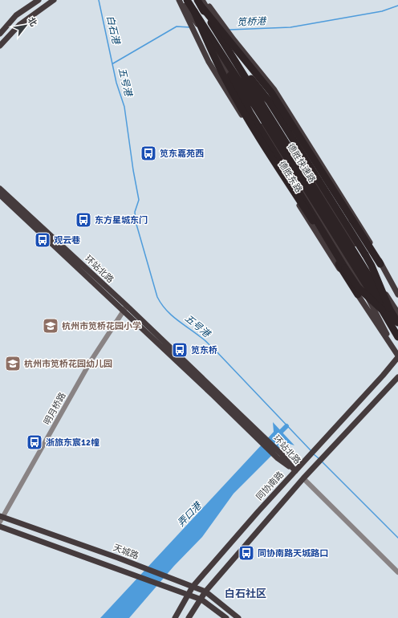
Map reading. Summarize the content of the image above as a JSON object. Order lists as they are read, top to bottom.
{
  "streets": {
    "highway": ["德胜快速路"],
    "main road": [
      "德胜东路",
      "环站北路",
      "同协南路",
      "天城路"
    ],
    "street": ["明月桥路"]
  },
  "crossings": [
    ["德胜快速路", "德胜东路"],
    ["德胜东路", "同协南路"],
    ["环站北路", "明月桥路"],
    ["环站北路", "同协南路"],
    ["明月桥路", "天城路"],
    ["同协南路", "天城路"]
  ],
  "districts": ["白石社区"],
  "water": [
    "笕桥港",
    "白石港",
    "五号港",
    "弄口港"
  ],
  "places": {
    "bus stop": [
      "笕东嘉苑西",
      "东方星城东门",
      "观云巷",
      "笕东桥",
      "浙旅东宸12幢",
      "同协南路天城路口"
    ],
    "school or university": ["杭州市笕桥花园小学", "杭州市笕桥花园幼儿园"]
  },
  "north": "top right"
}
